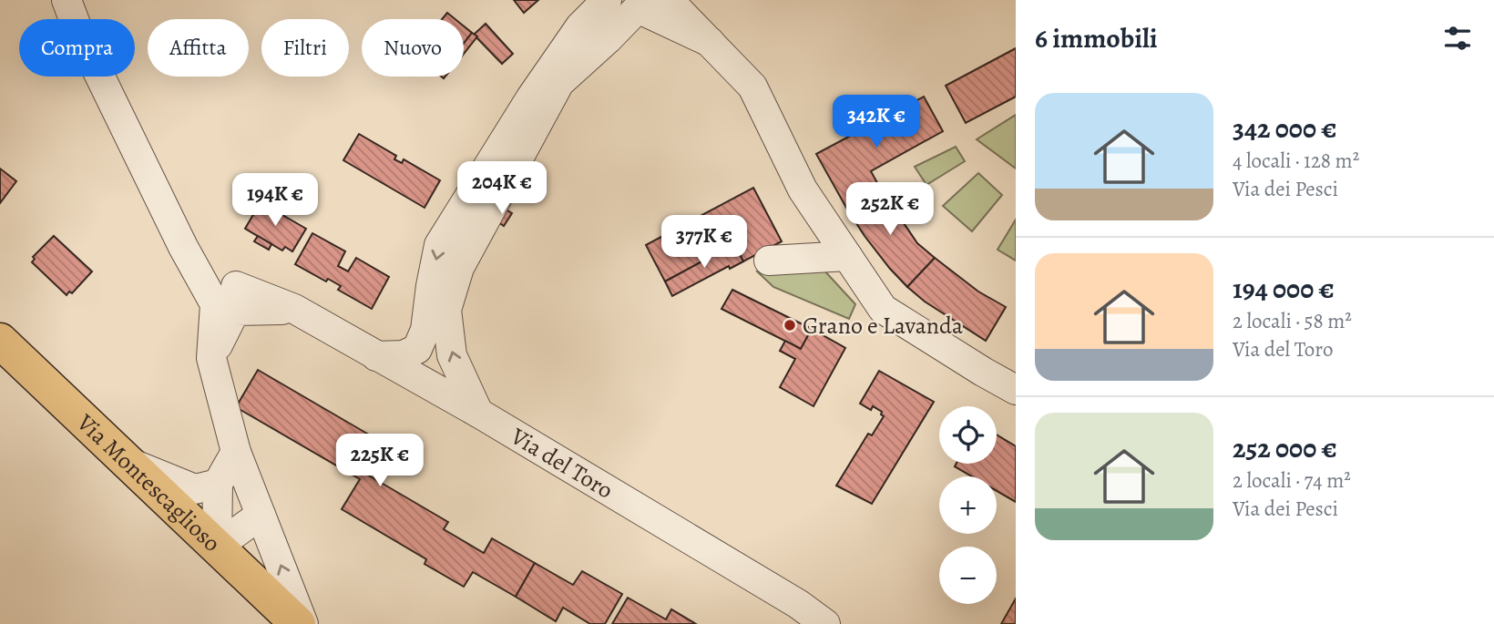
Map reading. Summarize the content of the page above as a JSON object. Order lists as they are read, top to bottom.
{
  "streets": {
    "main road": ["Via Montescaglioso"],
    "street": ["Via del Toro"]
  },
  "places": ["Grano e Lavanda"],
  "page": {
    "heading": "6 immobili",
    "chip": [
      "Compra",
      "Affitta",
      "Filtri",
      "Nuovo"
    ],
    "list": [
      {
        "name": "342 000 €",
        "note": "4 locali · 128 m² · Via dei Pesci"
      },
      {
        "name": "194 000 €",
        "note": "2 locali · 58 m² · Via del Toro"
      },
      {
        "name": "252 000 €",
        "note": "2 locali · 74 m² · Via dei Pesci"
      }
    ],
    "price": [
      "342K €",
      "204K €",
      "194K €",
      "252K €",
      "377K €",
      "225K €"
    ],
    "map_buttons": ["+", "−"]
  }
}
